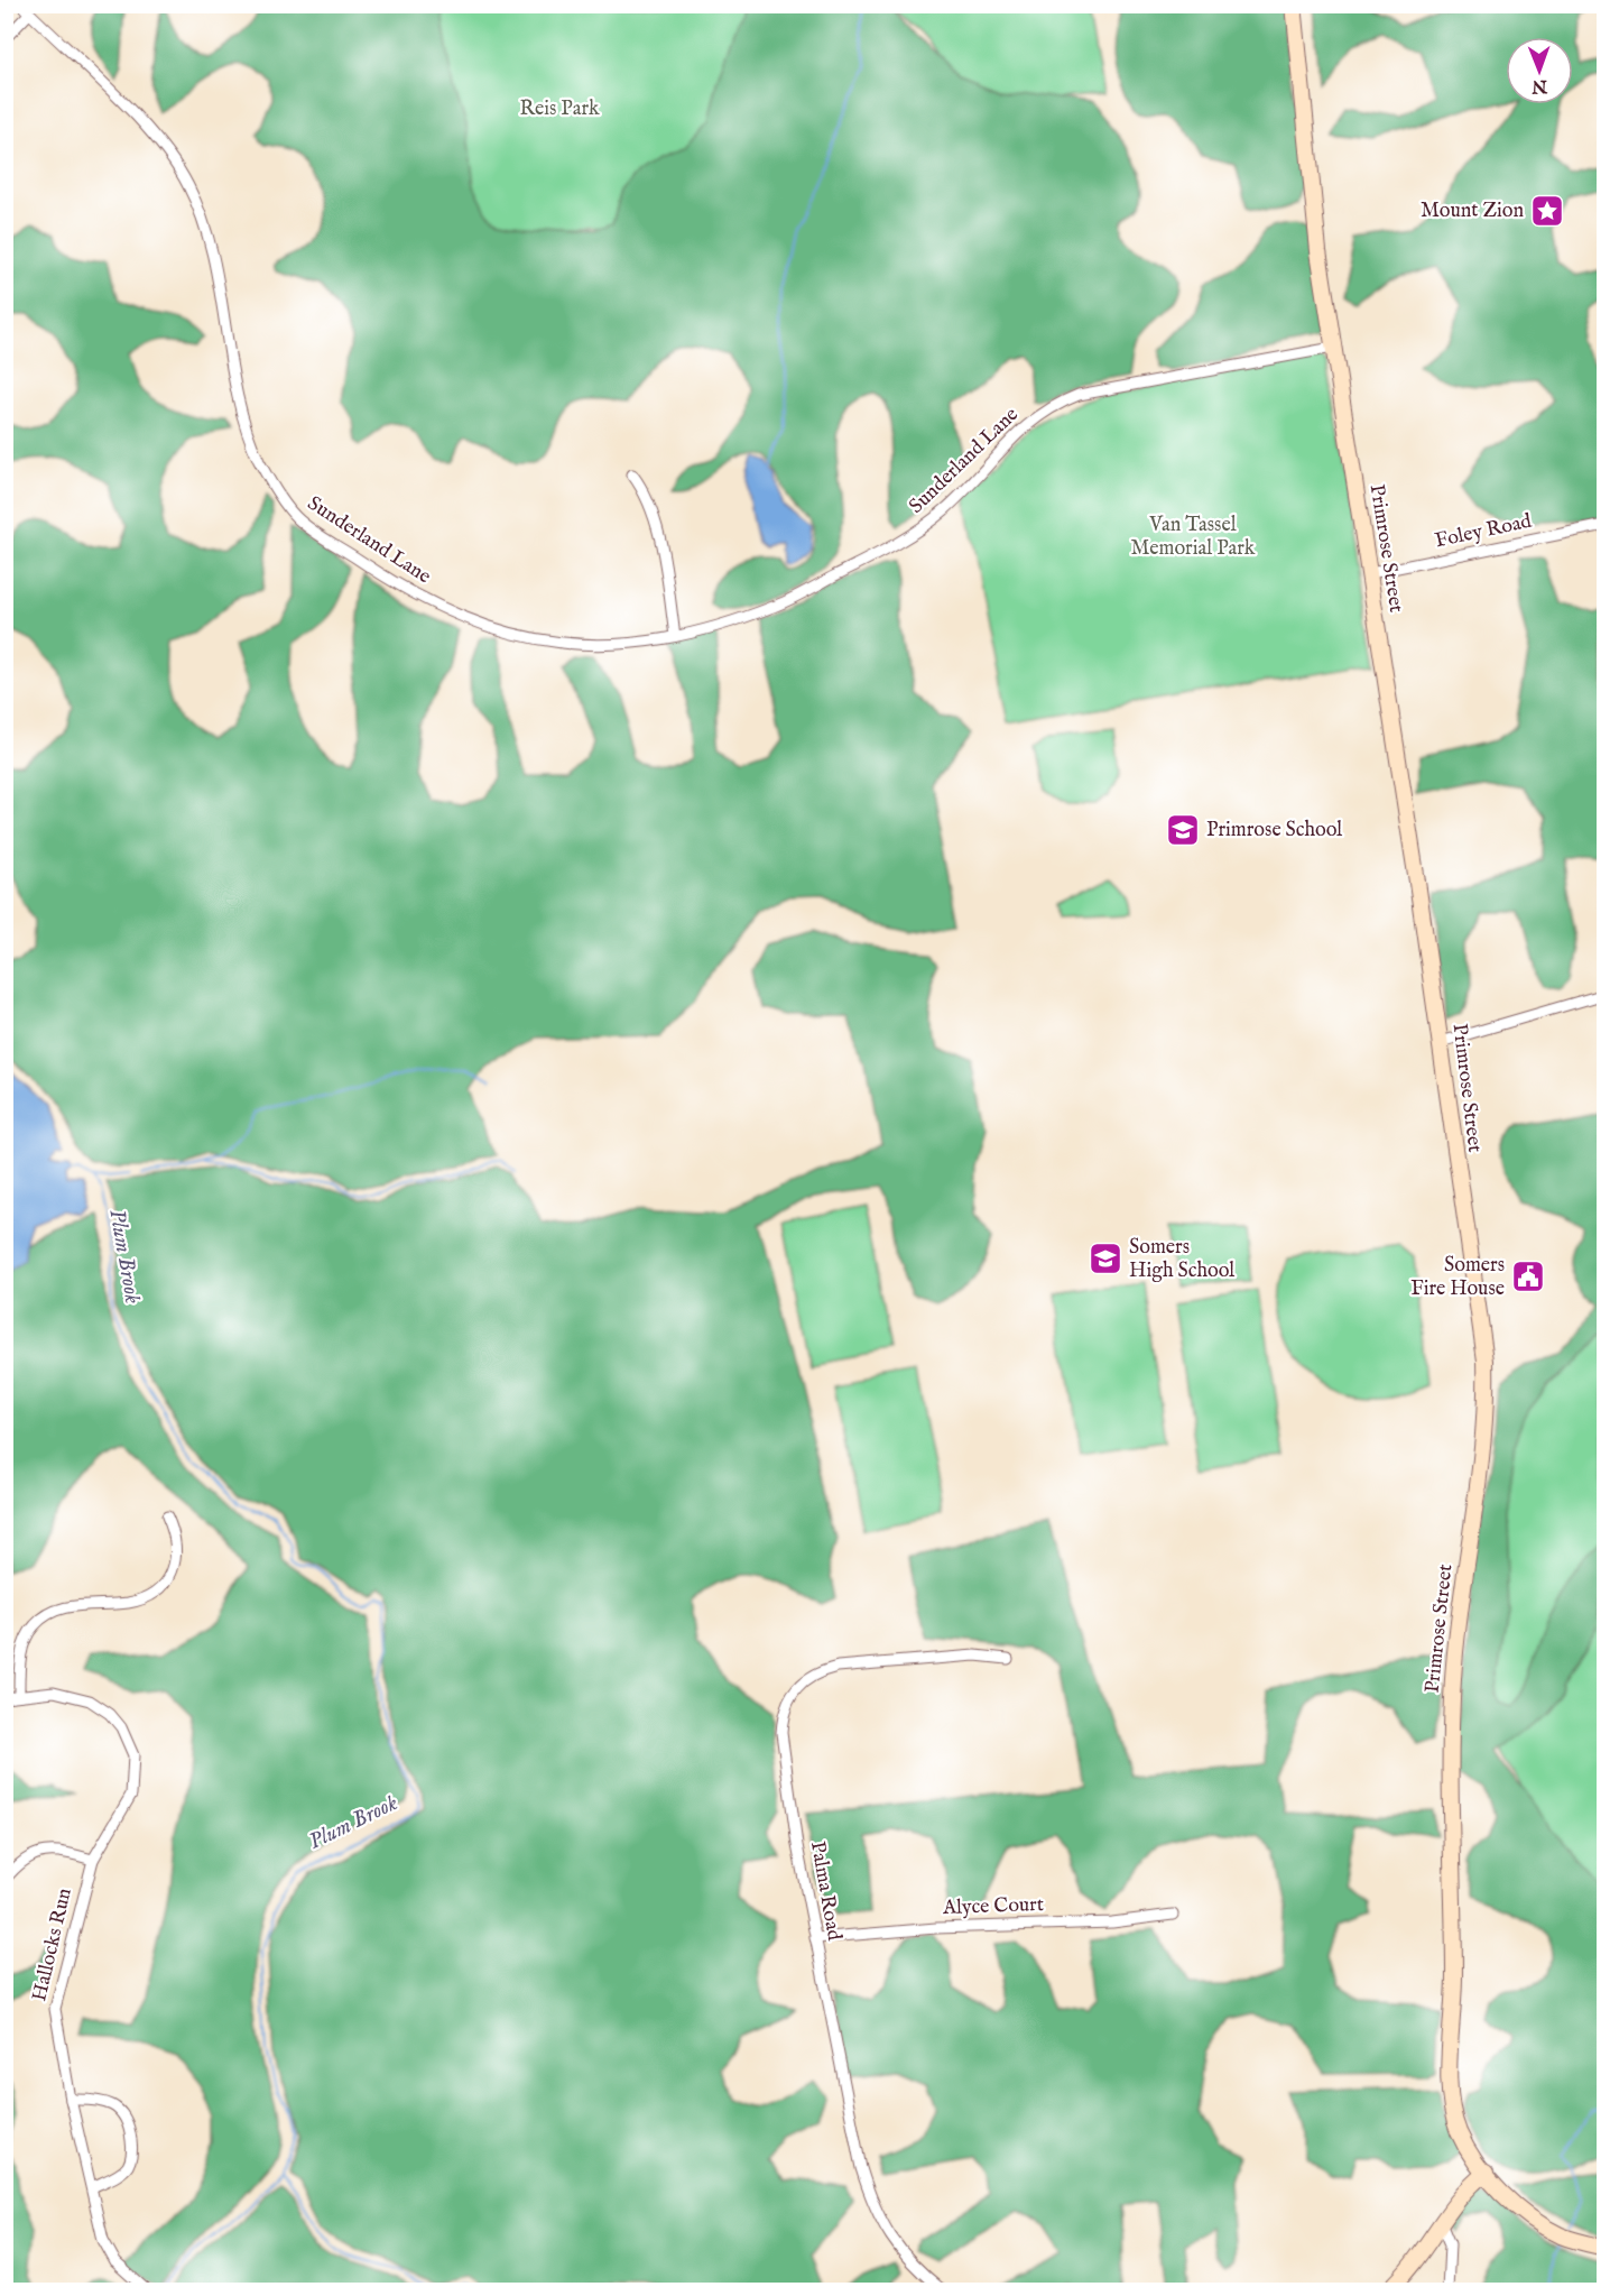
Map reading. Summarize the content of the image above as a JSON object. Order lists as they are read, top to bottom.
{
  "streets": {
    "main road": ["Primrose Street"],
    "street": [
      "Sunderland Lane",
      "Foley Road",
      "Palma Road",
      "Alyce Court",
      "Hallocks Run"
    ]
  },
  "crossings": [
    ["Sunderland Lane", "Primrose Street"],
    ["Foley Road", "Primrose Street"],
    ["Palma Road", "Alyce Court"]
  ],
  "water": ["Plum Brook"],
  "parks": ["Reis Park", "Van Tassel Memorial Park"],
  "places": {
    "place": ["Mount Zion"],
    "school or university": ["Primrose School", "Somers High School"],
    "public building": ["Somers Fire House"]
  },
  "north": "bottom"
}
